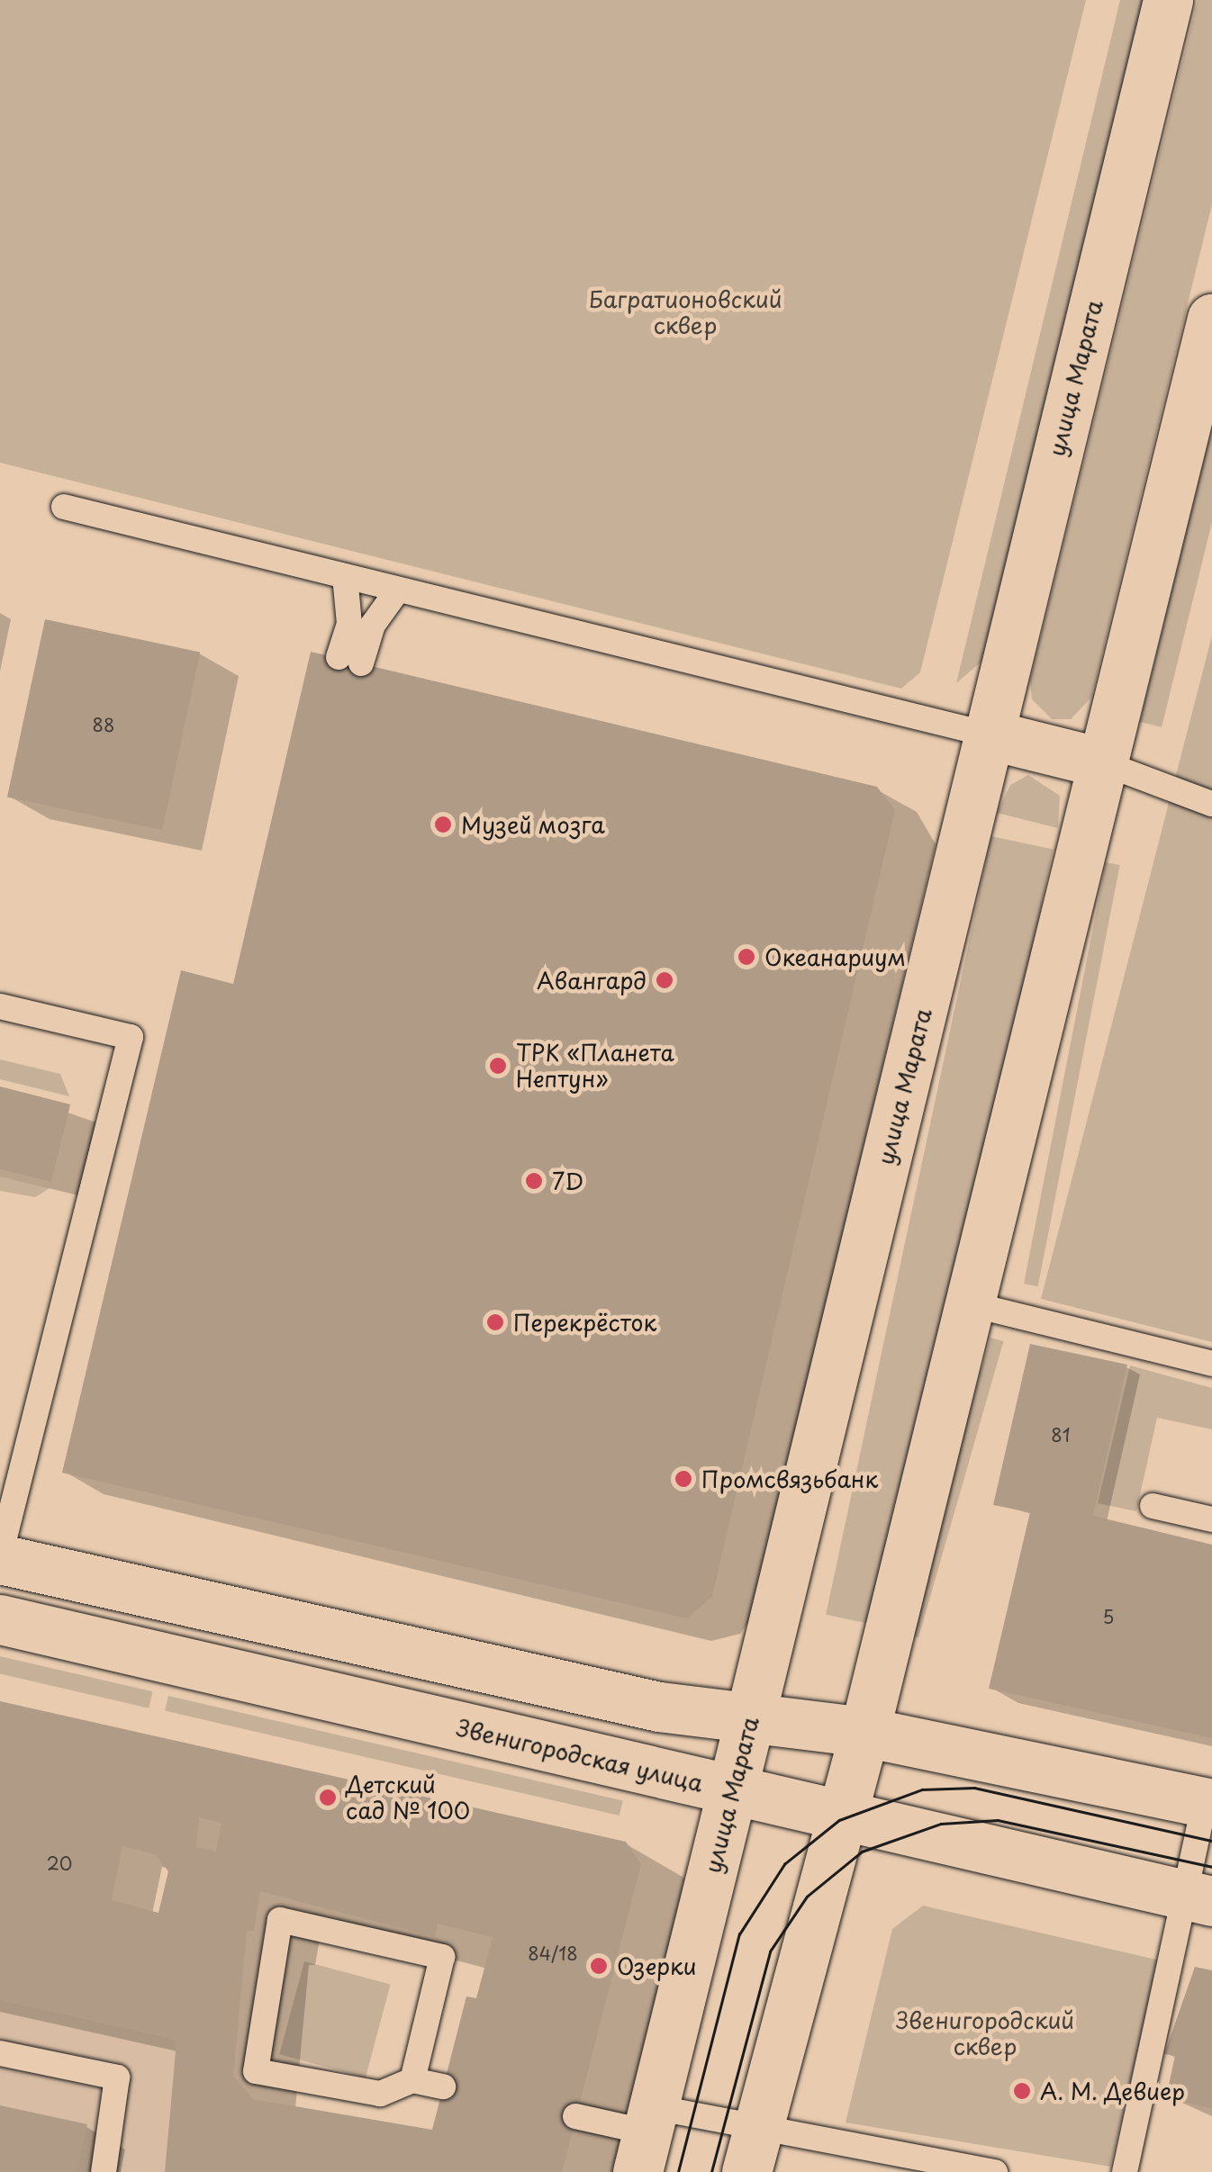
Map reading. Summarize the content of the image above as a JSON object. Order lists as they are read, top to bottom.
{
  "streets": {
    "street": ["улица Марата", "Звенигородская улица"]
  },
  "crossings": [
    ["улица Марата", "Звенигородская улица"]
  ],
  "parks": ["Багратионовский сквер", "Звенигородский сквер"],
  "places": [
    "Музей мозга",
    "Океанариум",
    "Авангард",
    "ТРК «Планета Нептун»",
    "7D",
    "Перекрёсток",
    "Промсвязьбанк",
    "Детский сад № 100",
    "Озерки",
    "А. М. Девиер"
  ],
  "house_numbers": [
    "88",
    "81",
    "5",
    "20",
    "84/18"
  ]
}
